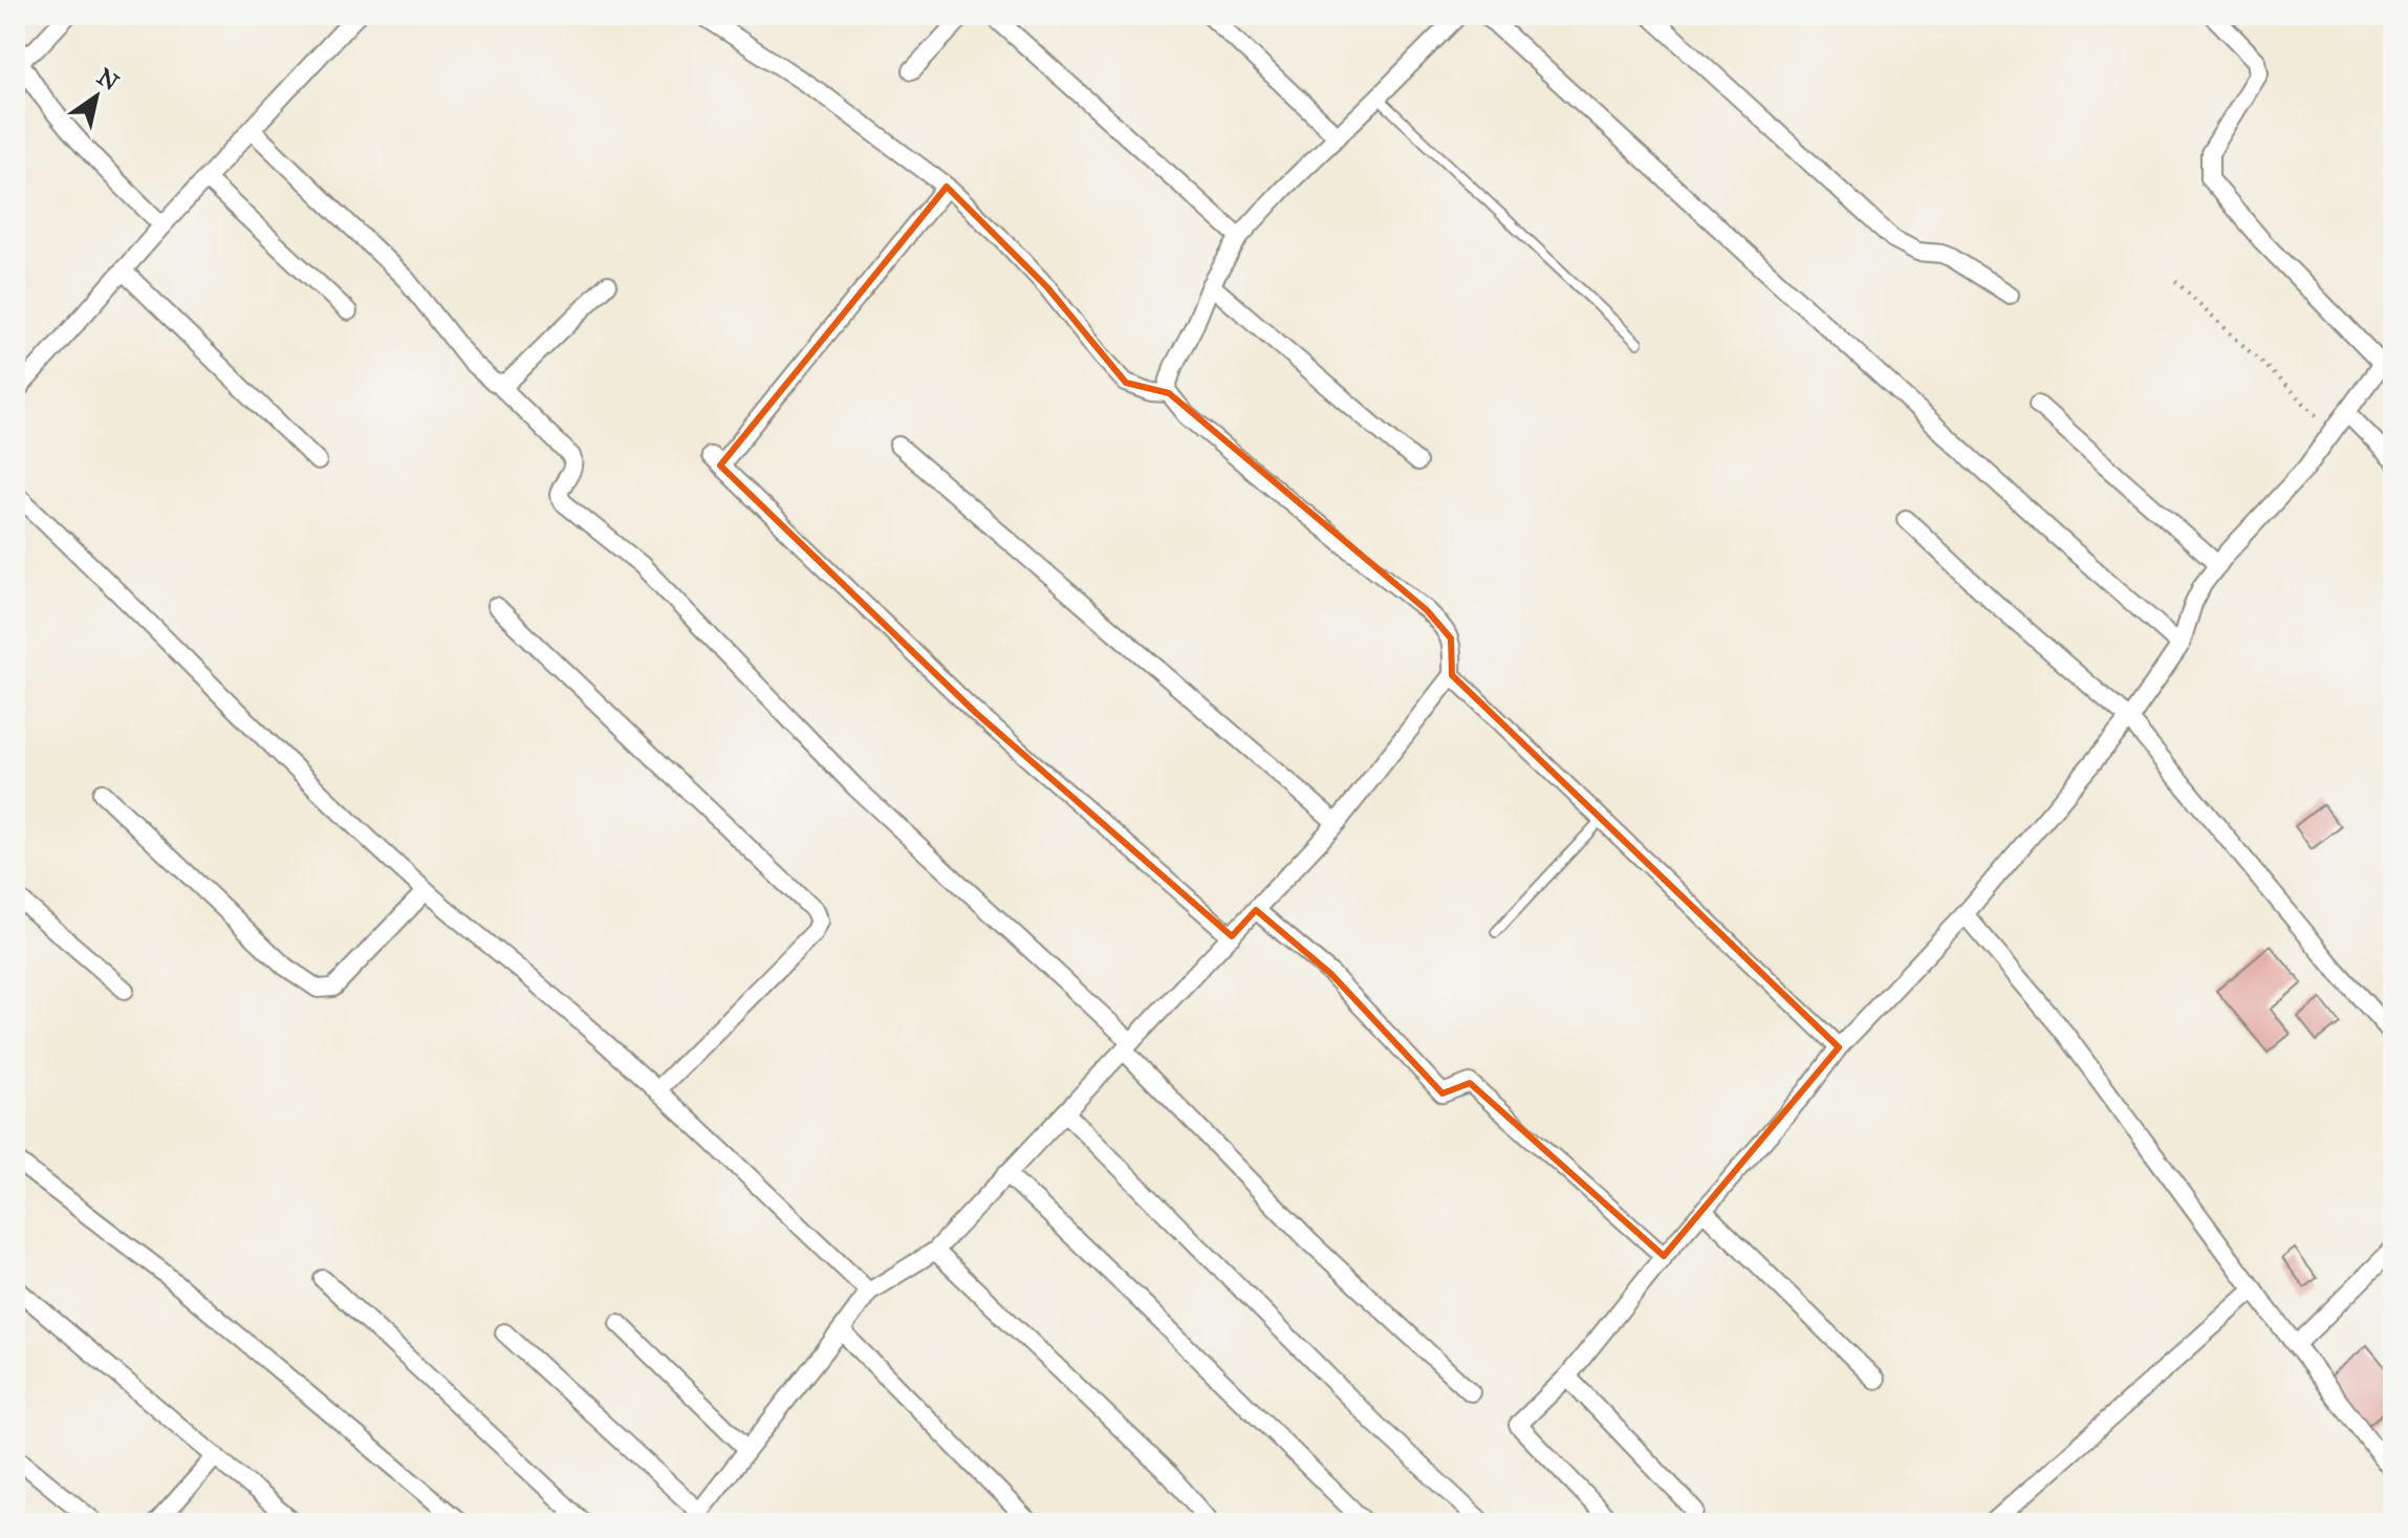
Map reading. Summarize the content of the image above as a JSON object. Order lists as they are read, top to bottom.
{
  "north": "top right"
}
